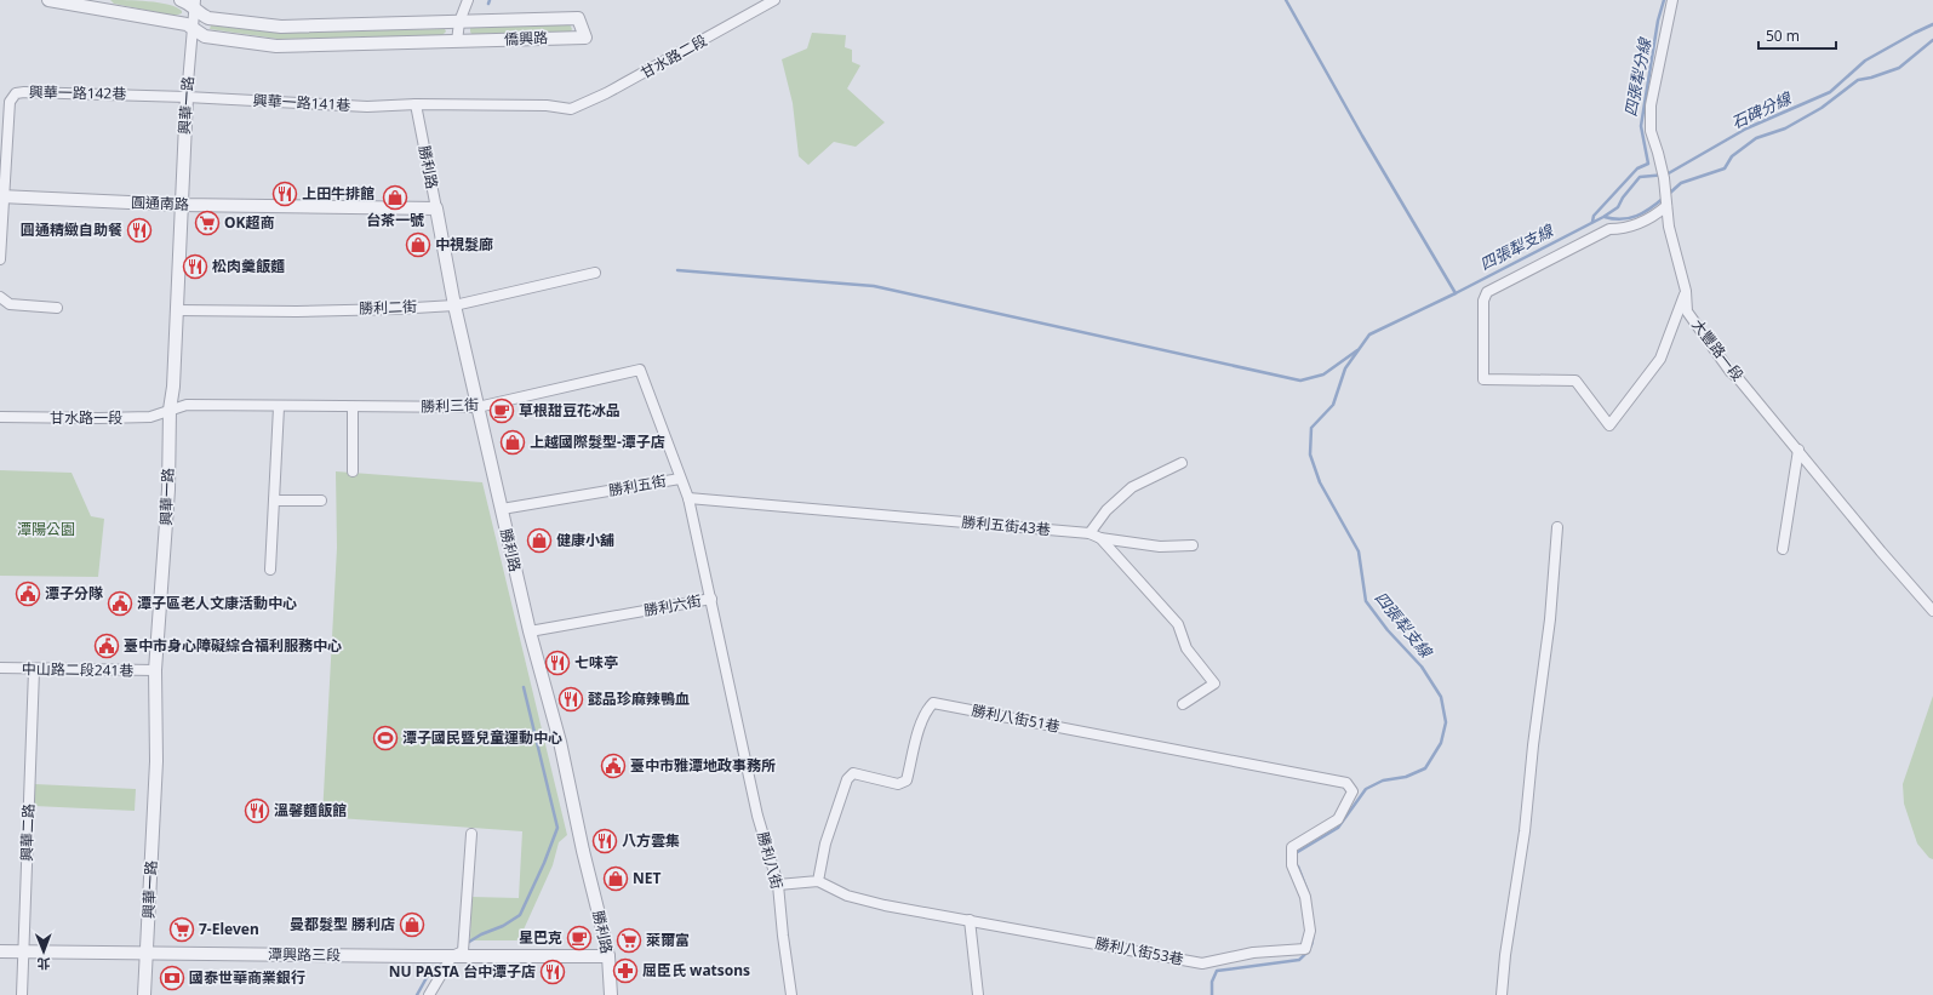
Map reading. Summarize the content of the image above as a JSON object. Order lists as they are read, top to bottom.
{
  "streets": {
    "street": [
      "僑興路",
      "甘水路二段",
      "興華一路142巷",
      "興華一路141巷",
      "興華一路",
      "勝利路",
      "圓通南路",
      "勝利二街",
      "大豐路一段",
      "勝利三街",
      "甘水路一段",
      "勝利五街",
      "勝利五街43巷",
      "勝利六街",
      "中山路二段241巷",
      "勝利八街51巷",
      "興華二路",
      "勝利八街",
      "勝利八街53巷",
      "潭興路三段"
    ]
  },
  "crossings": [
    ["僑興路", "興華一路"],
    ["甘水路二段", "興華一路141巷"],
    ["興華一路142巷", "興華一路141巷"],
    ["興華一路142巷", "興華一路"],
    ["興華一路142巷", "圓通南路"],
    ["興華一路141巷", "興華一路"],
    ["興華一路141巷", "勝利路"],
    ["興華一路", "圓通南路"],
    ["興華一路", "勝利二街"],
    ["興華一路", "勝利三街"],
    ["興華一路", "甘水路一段"],
    ["興華一路", "中山路二段241巷"],
    ["興華一路", "潭興路三段"],
    ["勝利路", "圓通南路"],
    ["勝利路", "勝利二街"],
    ["勝利路", "勝利三街"],
    ["勝利路", "勝利五街"],
    ["勝利路", "勝利六街"],
    ["勝利路", "潭興路三段"],
    ["勝利三街", "甘水路一段"],
    ["勝利三街", "勝利五街"],
    ["勝利五街", "勝利五街43巷"],
    ["勝利五街", "勝利六街"],
    ["勝利六街", "勝利八街"],
    ["中山路二段241巷", "興華二路"],
    ["勝利八街51巷", "勝利八街53巷"],
    ["興華二路", "潭興路三段"]
  ],
  "water": ["四張犁分線", "石碑分線", "四張犁支線"],
  "parks": ["潭陽公園"],
  "places": {
    "restaurant": [
      "上田牛排館",
      "圓通精緻自助餐",
      "松肉羹飯麵",
      "七味亭",
      "懿品珍麻辣鴨血",
      "溫馨麵飯館",
      "八方雲集",
      "NU PASTA 台中潭子店"
    ],
    "shop": [
      "台茶一號",
      "中視髮廊",
      "上越國際髮型-潭子店",
      "健康小舖",
      "NET",
      "曼都髮型 勝利店"
    ],
    "supermarket": ["OK超商", "7-Eleven", "萊爾富"],
    "cafe": ["草根甜豆花冰品", "星巴克"],
    "public building": [
      "潭子分隊",
      "潭子區老人文康活動中心",
      "臺中市身心障礙綜合福利服務中心",
      "臺中市雅潭地政事務所"
    ],
    "sports": ["潭子國民暨兒童運動中心"],
    "pharmacy": ["屈臣氏 watsons"],
    "bank": ["國泰世華商業銀行"]
  },
  "scale_bar": "50 m",
  "north": "bottom"
}
